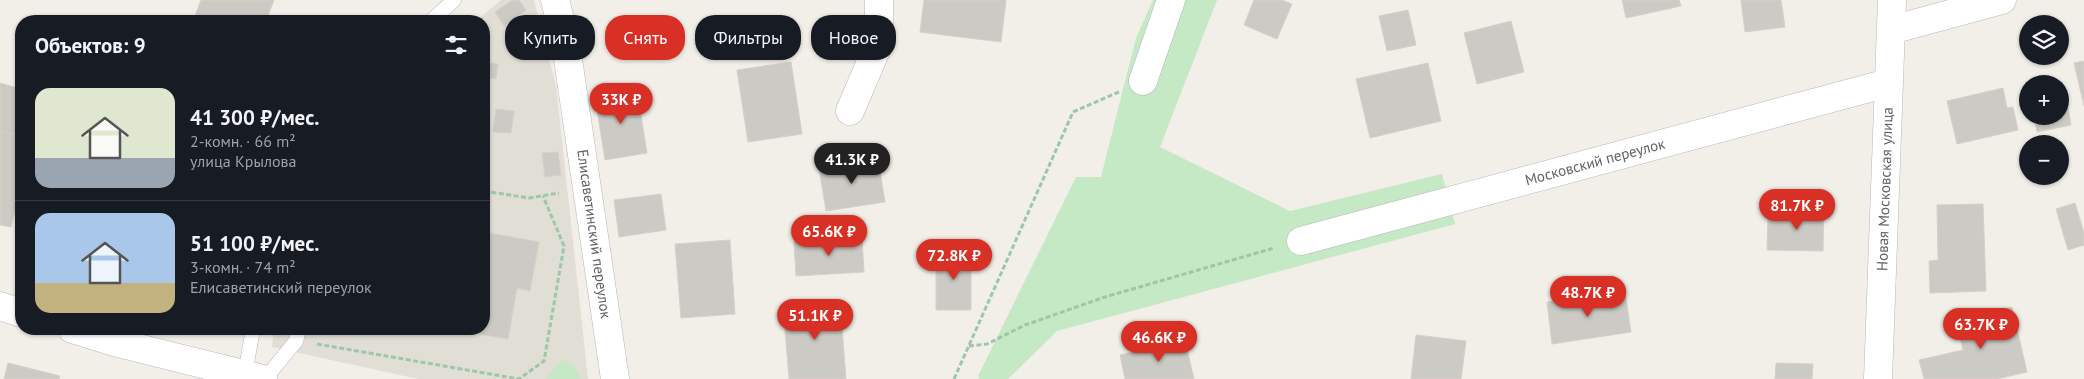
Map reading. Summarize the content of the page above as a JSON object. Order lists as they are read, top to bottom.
{
  "streets": {
    "street": ["Московский переулок", "Новая Московская улица", "Елисаветинский переулок"]
  },
  "crossings": [
    ["Московский переулок", "Новая Московская улица"]
  ],
  "page": {
    "map_buttons": ["+", "−"],
    "chip": [
      "Купить",
      "Снять",
      "Фильтры",
      "Новое"
    ],
    "heading": "Объектов: 9",
    "list": [
      {
        "name": "41 300 ₽/мес.",
        "note": "2-комн. · 66 m² · улица Крылова"
      },
      {
        "name": "51 100 ₽/мес.",
        "note": "3-комн. · 74 m² · Елисаветинский переулок"
      }
    ],
    "price": [
      "33K ₽",
      "41.3K ₽",
      "81.7K ₽",
      "65.6K ₽",
      "72.8K ₽",
      "48.7K ₽",
      "51.1K ₽",
      "63.7K ₽",
      "46.6K ₽"
    ]
  }
}
